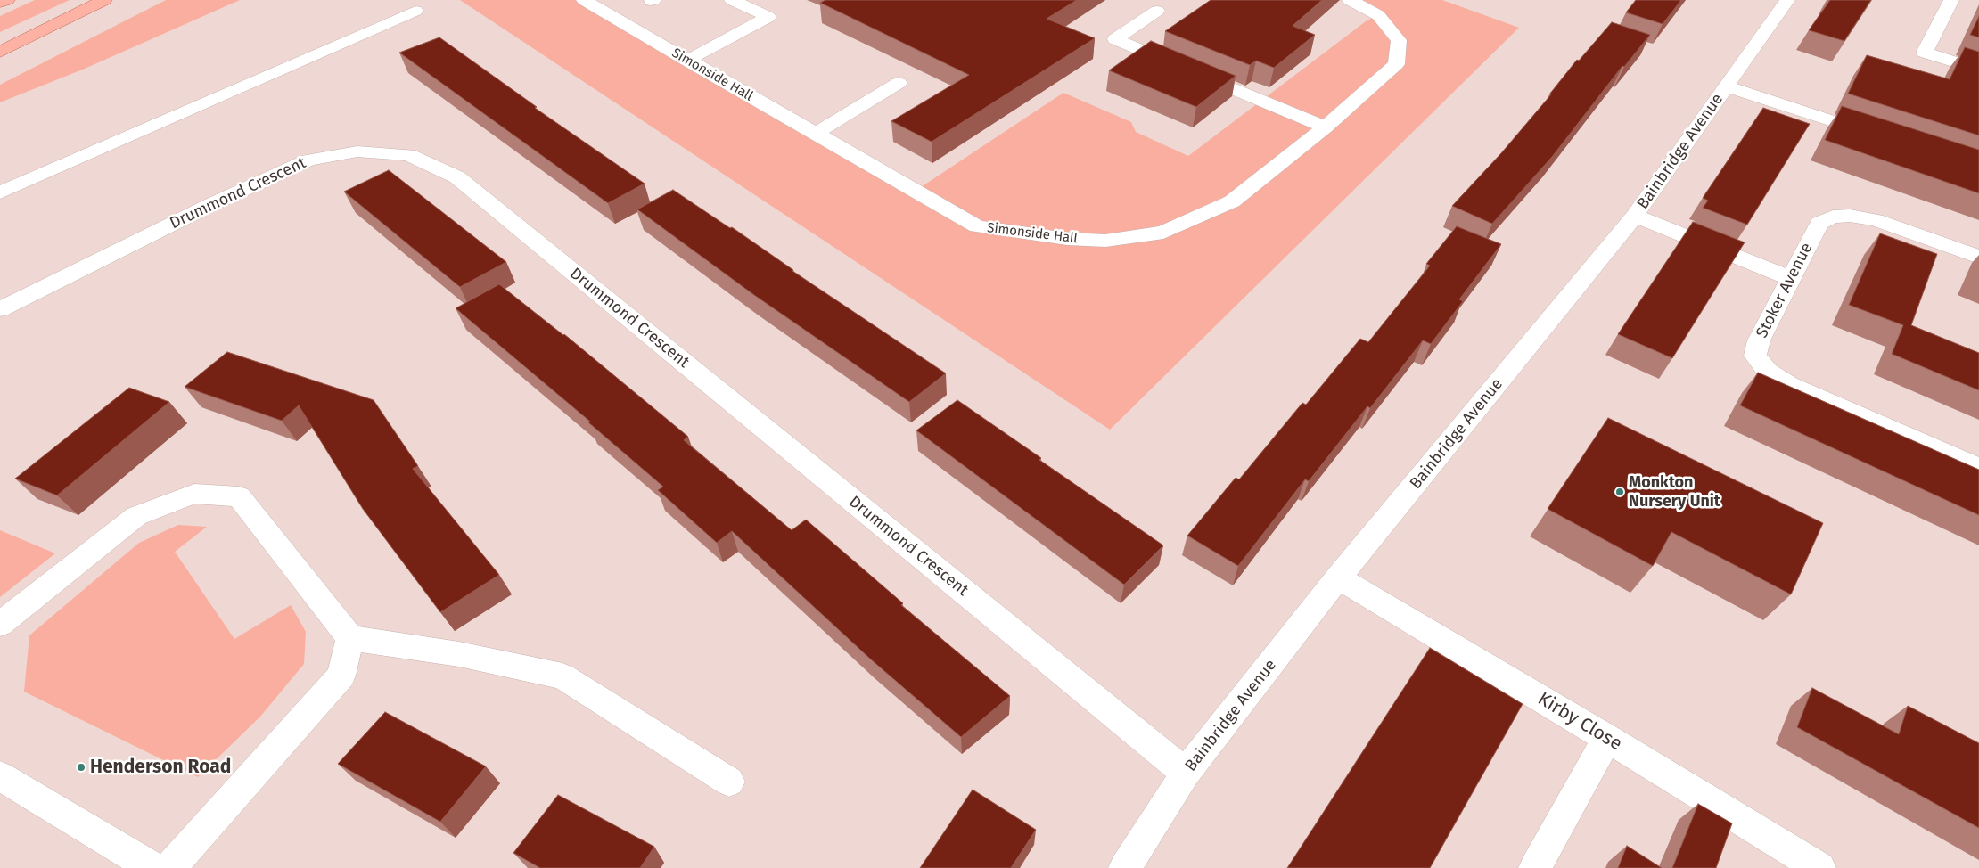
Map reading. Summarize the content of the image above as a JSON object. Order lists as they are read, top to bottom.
{
  "streets": {
    "street": [
      "Simonside Hall",
      "Bainbridge Avenue",
      "Drummond Crescent",
      "Stoker Avenue",
      "Kirby Close"
    ]
  },
  "crossings": [
    ["Bainbridge Avenue", "Drummond Crescent"],
    ["Bainbridge Avenue", "Kirby Close"]
  ],
  "places": ["Monkton Nursery Unit", "Henderson Road"]
}
